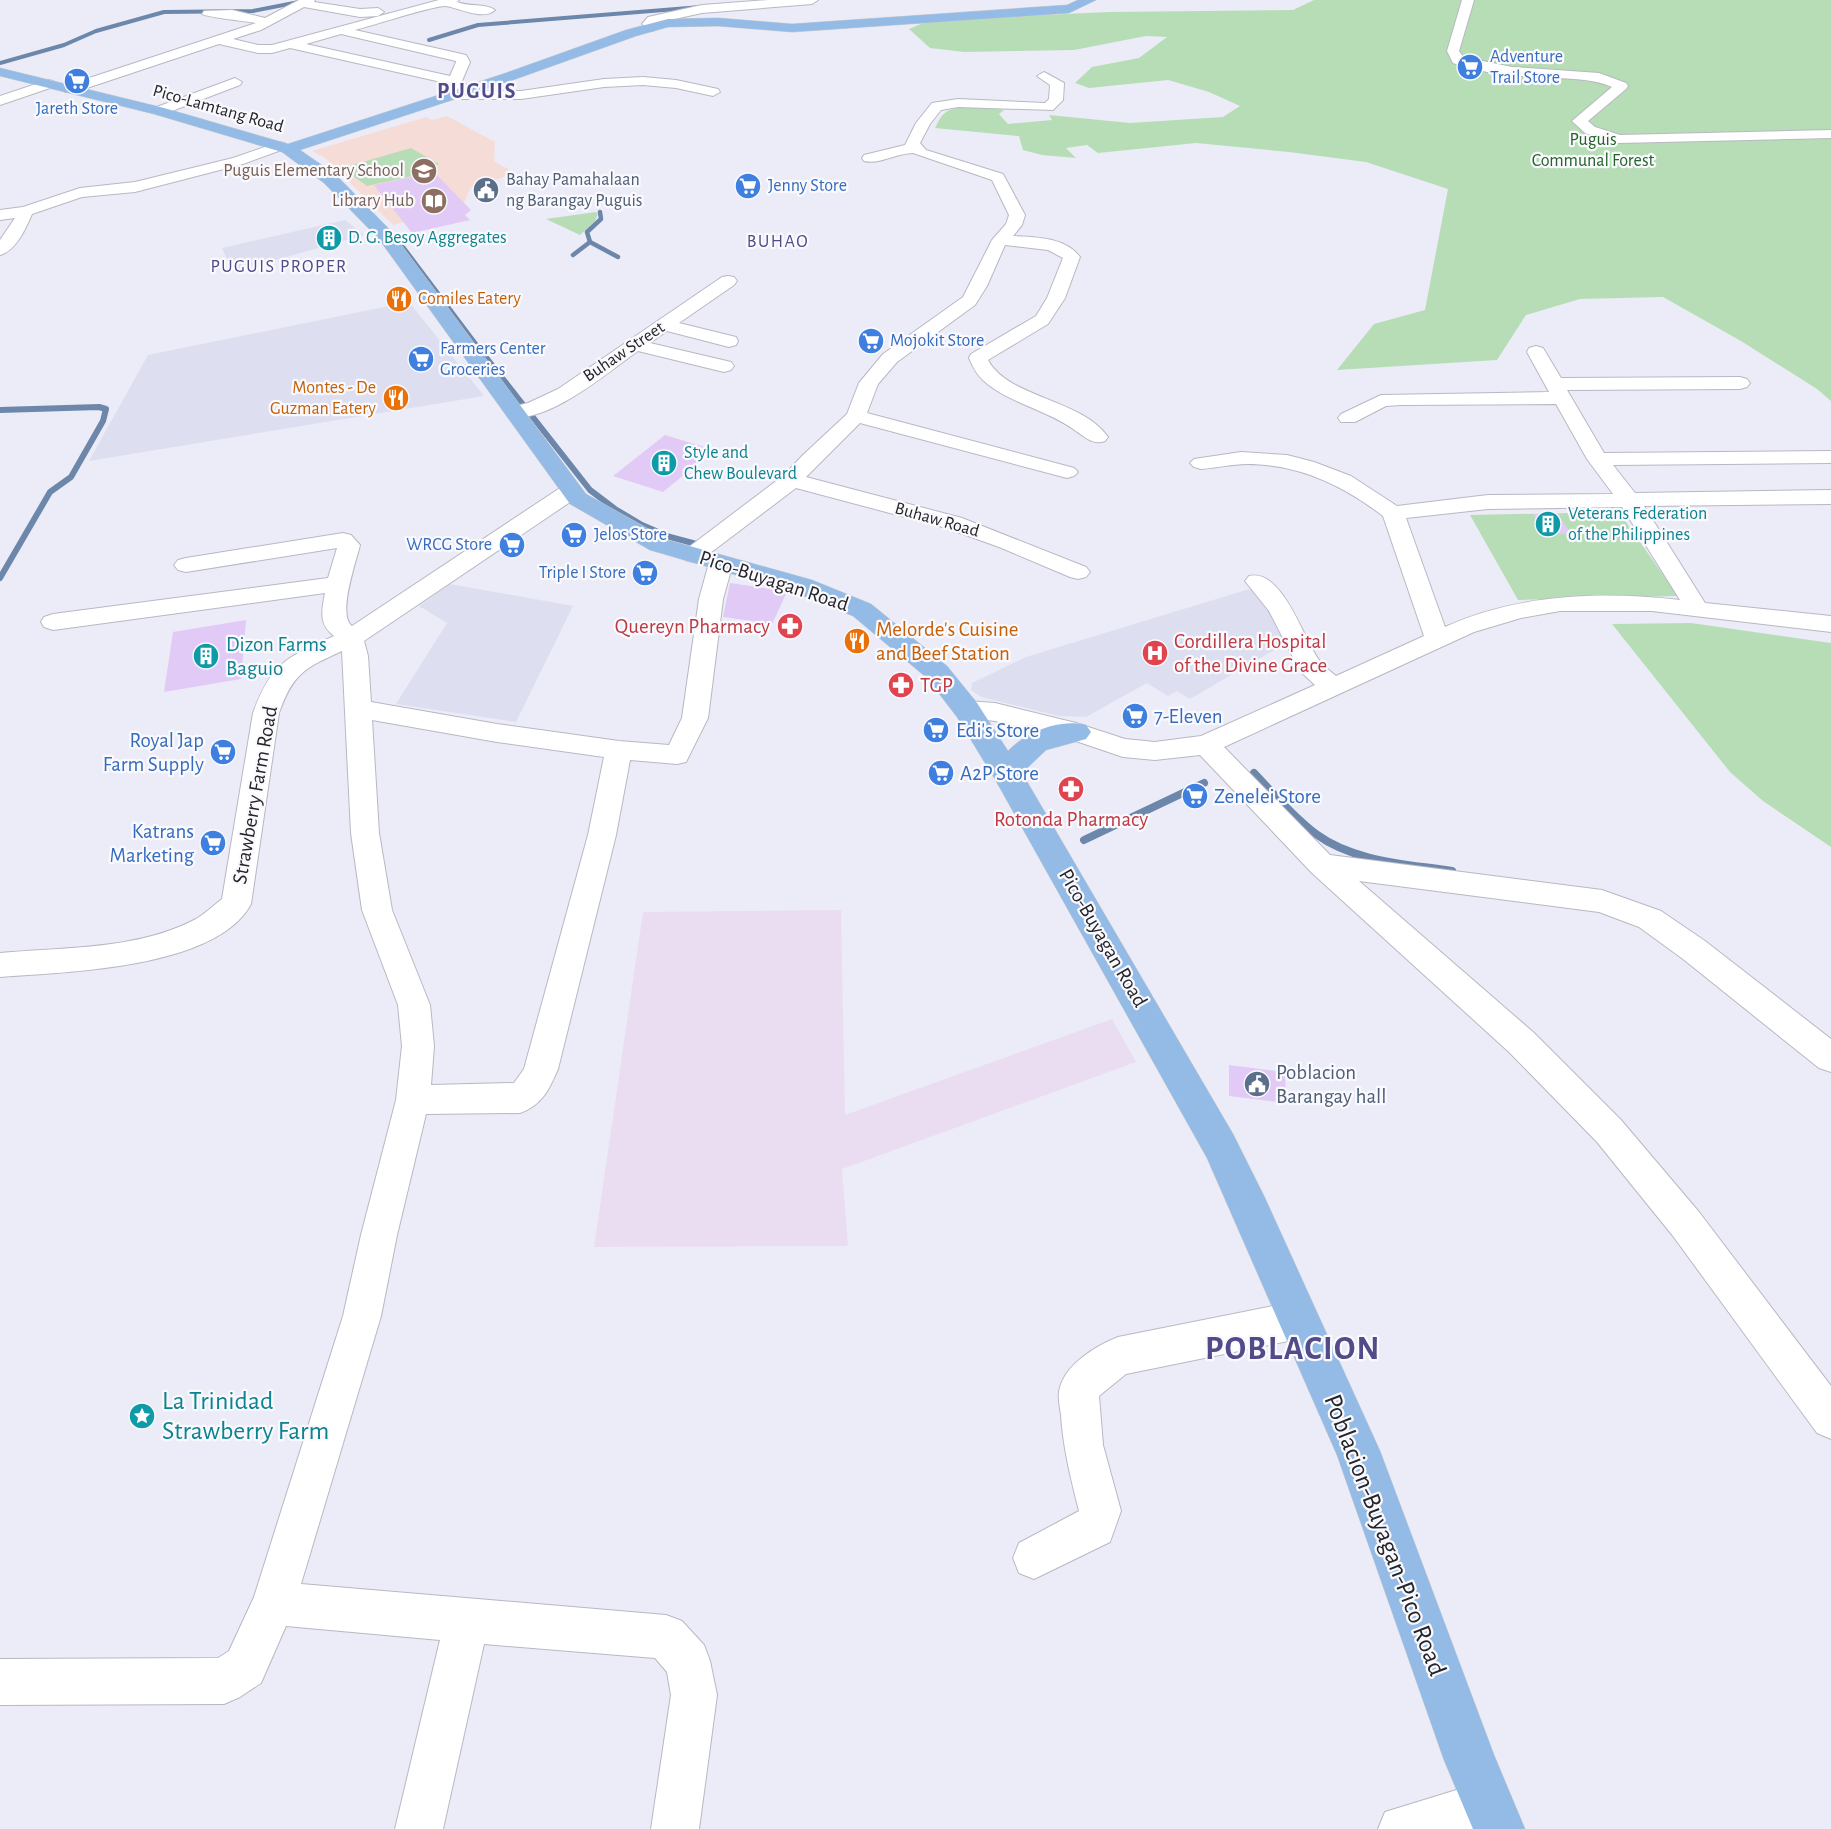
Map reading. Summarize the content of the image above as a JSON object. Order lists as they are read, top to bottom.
{
  "streets": {
    "main road": ["Pico-Lamtang Road", "Pico-Buyagan Road", "Poblacion-Buyagan-Pico Road"],
    "street": ["Buhaw Street", "Buhaw Road", "Strawberry Farm Road"]
  },
  "crossings": [
    ["Pico-Lamtang Road", "Pico-Buyagan Road"],
    ["Buhaw Street", "Pico-Buyagan Road"],
    ["Pico-Buyagan Road", "Strawberry Farm Road"],
    ["Pico-Buyagan Road", "Poblacion-Buyagan-Pico Road"]
  ],
  "districts": [
    "PUGUIS",
    "BUHAO",
    "PUGUIS PROPER",
    "POBLACION"
  ],
  "parks": ["Puguis Communal Forest"],
  "places": {
    "supermarket": [
      "Adventure Trail Store",
      "Jareth Store",
      "Jenny Store",
      "Mojokit Store",
      "Farmers Center Groceries",
      "Jelos Store",
      "WRCG Store",
      "Triple I Store",
      "7-Eleven",
      "Edi's Store",
      "Royal Jap Farm Supply",
      "A2P Store",
      "Zenelei Store",
      "Katrans Marketing"
    ],
    "school or university": ["Puguis Elementary School"],
    "public building": ["Bahay Pamahalaan ng Barangay Puguis", "Poblacion Barangay hall"],
    "library": ["Library Hub"],
    "building": [
      "D. G. Besoy Aggregates",
      "Style and Chew Boulevard",
      "Veterans Federation of the Philippines",
      "Dizon Farms Baguio"
    ],
    "restaurant": ["Comiles Eatery", "Montes - De Guzman Eatery", "Melorde's Cuisine and Beef Station"],
    "pharmacy": ["Quereyn Pharmacy", "TGP", "Rotonda Pharmacy"],
    "hospital": ["Cordillera Hospital of the Divine Grace"],
    "place": ["La Trinidad Strawberry Farm"]
  }
}
